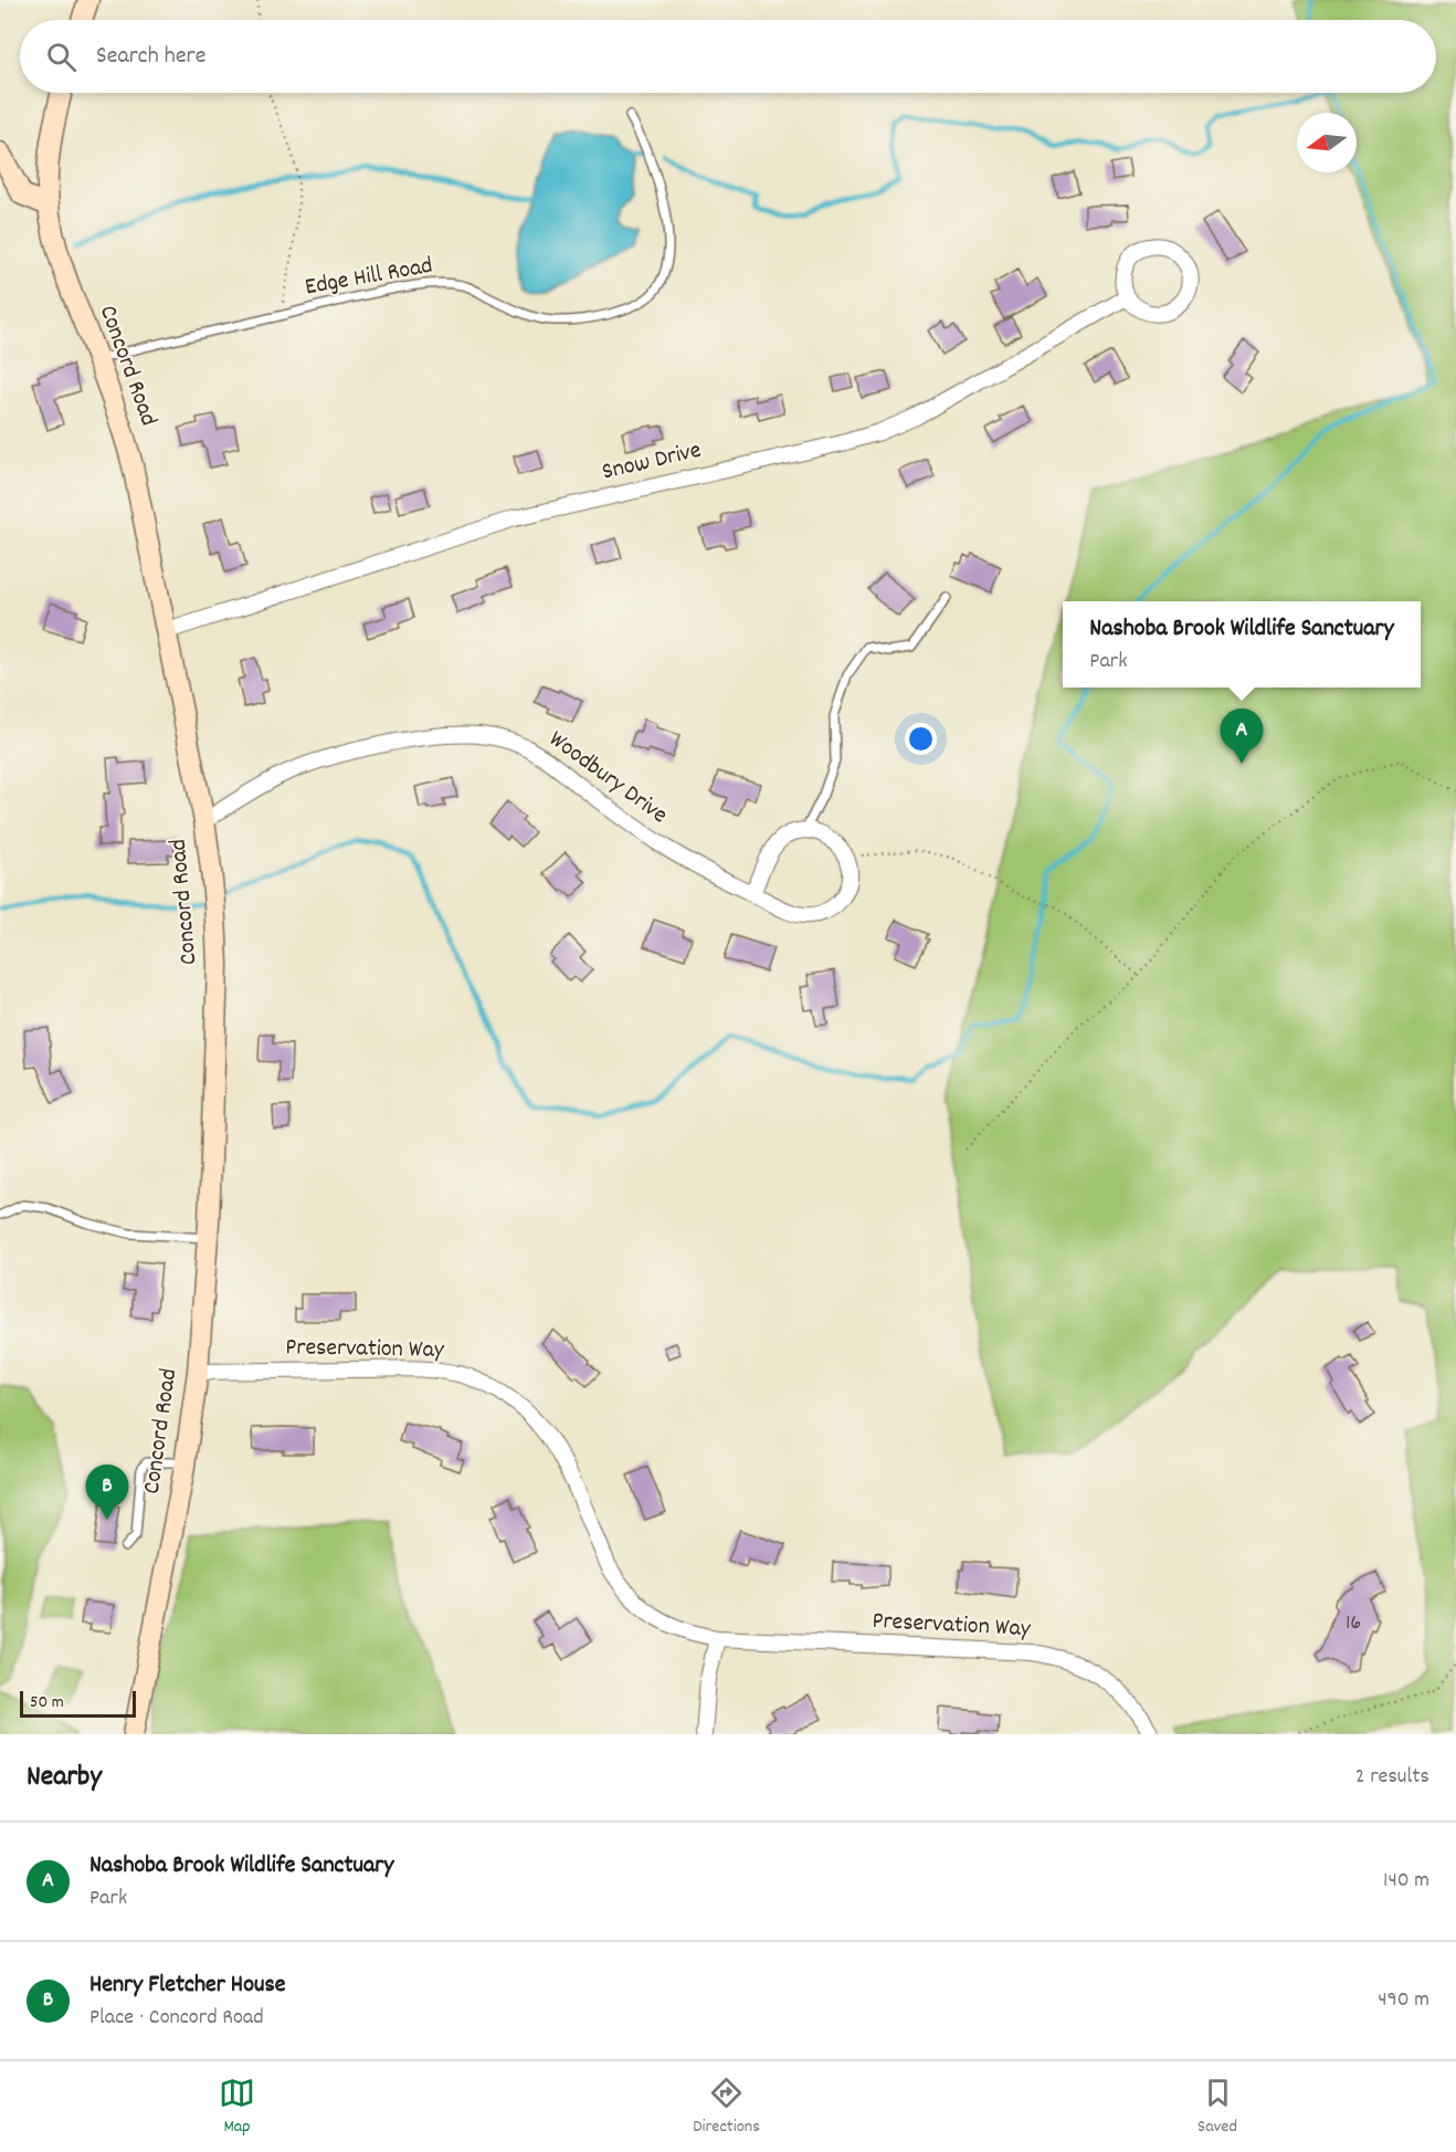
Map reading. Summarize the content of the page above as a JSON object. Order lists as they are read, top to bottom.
{
  "streets": {
    "main road": ["Concord Road"],
    "street": ["Snow Drive", "Woodbury Drive", "Preservation Way"],
    "lane": ["Edge Hill Road"]
  },
  "crossings": [
    ["Edge Hill Road", "Concord Road"],
    ["Concord Road", "Snow Drive"],
    ["Concord Road", "Woodbury Drive"],
    ["Concord Road", "Preservation Way"]
  ],
  "house_numbers": ["16"],
  "scale_bar": "50 m",
  "north": "left",
  "page": {
    "search": "Search here",
    "popup": ["Nashoba Brook Wildlife Sanctuary", "Park"],
    "pins": ["A", "B"],
    "scale": "50 m",
    "heading": ["Nearby", "2 results"],
    "list": [
      {
        "mark": "A",
        "name": "Nashoba Brook Wildlife Sanctuary",
        "note": "Park",
        "value": "140 m"
      },
      {
        "mark": "B",
        "name": "Henry Fletcher House",
        "note": "Place · Concord Road",
        "value": "490 m"
      }
    ],
    "nav": ["Map", "Directions", "Saved"]
  }
}
